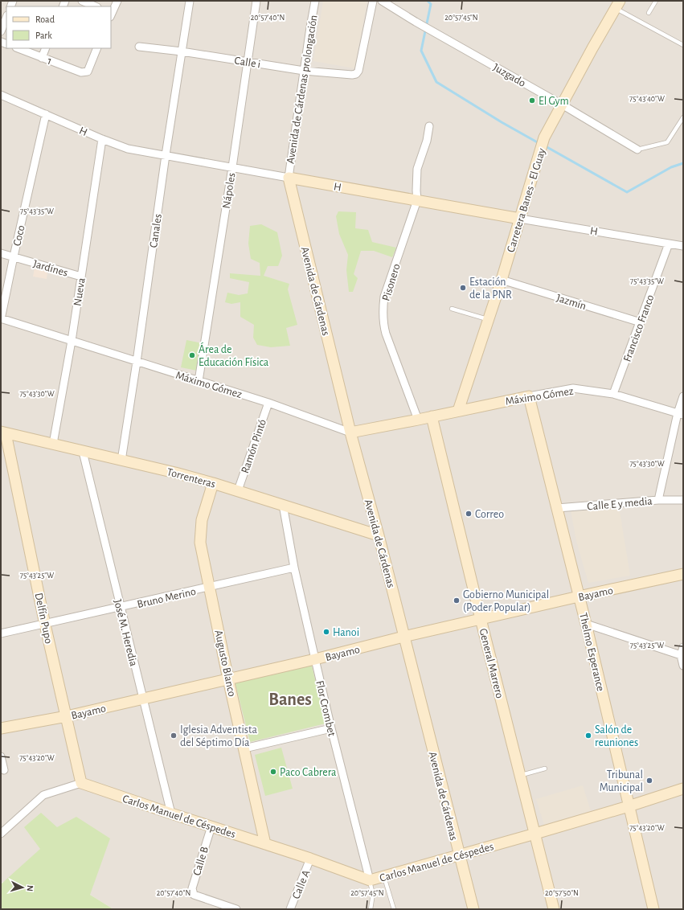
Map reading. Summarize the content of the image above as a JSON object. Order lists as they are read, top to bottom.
{
  "streets": {
    "main road": [
      "H",
      "Carretera Banes - El Guay",
      "Avenida de Cárdenas",
      "Máximo Gómez",
      "Torrenteras",
      "Bayamo",
      "Delfín Pupo",
      "Thelmo Esperance",
      "Augusto Blanco",
      "General Marrero",
      "Carlos Manuel de Céspedes"
    ],
    "street": [
      "1",
      "Calle i",
      "Juzgado",
      "Avenida de Cárdenas prolongación",
      "Nápoles",
      "Canales",
      "Coco",
      "Jardínes",
      "Pisonero",
      "Nueva",
      "Jazmín",
      "Francisco Franco",
      "Ramón Pintó",
      "Calle E y media",
      "Bruno Merino",
      "José M. Heredia",
      "Flor Crombet",
      "Calle B",
      "Calle A"
    ]
  },
  "crossings": [
    ["Calle i", "Avenida de Cárdenas prolongación"],
    ["Calle i", "Nápoles"],
    ["Calle i", "Canales"],
    ["Juzgado", "Carretera Banes - El Guay"],
    ["Avenida de Cárdenas prolongación", "H"],
    ["Avenida de Cárdenas prolongación", "Avenida de Cárdenas"],
    ["H", "Nápoles"],
    ["H", "Carretera Banes - El Guay"],
    ["H", "Canales"],
    ["H", "Coco"],
    ["H", "Pisonero"],
    ["H", "Avenida de Cárdenas"],
    ["H", "Nueva"],
    ["H", "Francisco Franco"],
    ["Nápoles", "Máximo Gómez"],
    ["Carretera Banes - El Guay", "Jazmín"],
    ["Carretera Banes - El Guay", "Máximo Gómez"],
    ["Canales", "Máximo Gómez"],
    ["Canales", "Torrenteras"],
    ["Coco", "Jardínes"],
    ["Coco", "Máximo Gómez"],
    ["Jardínes", "Nueva"],
    ["Pisonero", "Máximo Gómez"],
    ["Avenida de Cárdenas", "Máximo Gómez"],
    ["Avenida de Cárdenas", "Torrenteras"],
    ["Avenida de Cárdenas", "Bayamo"],
    ["Avenida de Cárdenas", "Carlos Manuel de Céspedes"],
    ["Nueva", "Máximo Gómez"],
    ["Nueva", "Torrenteras"],
    ["Jazmín", "Francisco Franco"],
    ["Francisco Franco", "Máximo Gómez"],
    ["Máximo Gómez", "Ramón Pintó"],
    ["Máximo Gómez", "Thelmo Esperance"],
    ["Máximo Gómez", "General Marrero"],
    ["Ramón Pintó", "Torrenteras"],
    ["Torrenteras", "Delfín Pupo"],
    ["Torrenteras", "José M. Heredia"],
    ["Torrenteras", "Augusto Blanco"],
    ["Torrenteras", "Flor Crombet"],
    ["Calle E y media", "Thelmo Esperance"],
    ["Bayamo", "Delfín Pupo"],
    ["Bayamo", "José M. Heredia"],
    ["Bayamo", "Thelmo Esperance"],
    ["Bayamo", "Augusto Blanco"],
    ["Bayamo", "General Marrero"],
    ["Bayamo", "Flor Crombet"],
    ["Bruno Merino", "Delfín Pupo"],
    ["Bruno Merino", "José M. Heredia"],
    ["Bruno Merino", "Augusto Blanco"],
    ["Bruno Merino", "Flor Crombet"],
    ["Delfín Pupo", "Carlos Manuel de Céspedes"],
    ["José M. Heredia", "Carlos Manuel de Céspedes"],
    ["Thelmo Esperance", "Carlos Manuel de Céspedes"],
    ["Augusto Blanco", "Carlos Manuel de Céspedes"],
    ["General Marrero", "Carlos Manuel de Céspedes"],
    ["Flor Crombet", "Carlos Manuel de Céspedes"],
    ["Carlos Manuel de Céspedes", "Calle B"],
    ["Carlos Manuel de Céspedes", "Calle A"]
  ],
  "districts": ["Banes"],
  "places": [
    "El Gym",
    "Estación de la PNR",
    "Área de Educación Física",
    "Correo",
    "Gobierno Municipal (Poder Popular)",
    "Hanoi",
    "Iglesia Adventista del Séptimo Día",
    "Salón de reuniones",
    "Paco Cabrera",
    "Tribunal Municipal"
  ],
  "legend": ["Road", "Park"],
  "north": "right",
  "coordinates": [
    "20°57'40\"N",
    "20°57'45\"N",
    "75°43'40\"W",
    "75°43'35\"W",
    "75°43'30\"W",
    "75°43'25\"W",
    "75°43'20\"W",
    "20°57'50\"N"
  ]
}
